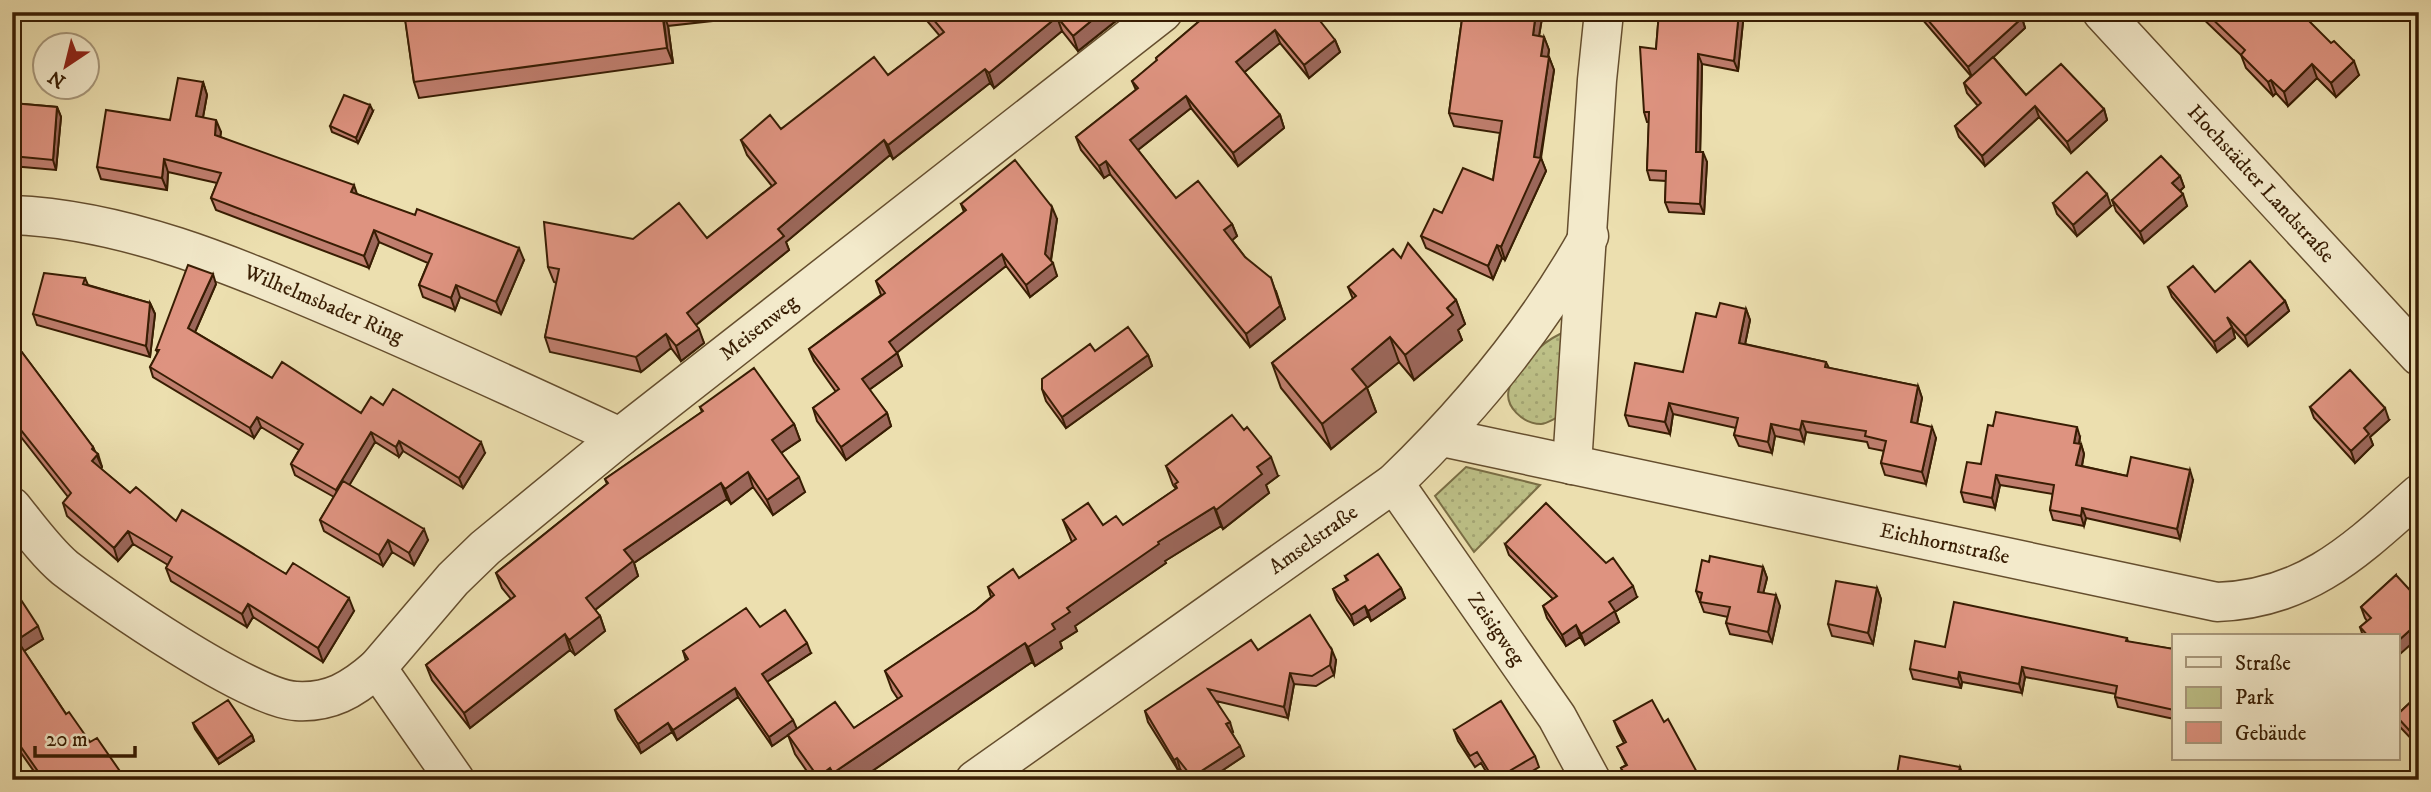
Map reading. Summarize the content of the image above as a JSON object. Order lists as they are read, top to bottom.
{
  "streets": {
    "street": [
      "Hochstädter Landstraße",
      "Wilhelmsbader Ring",
      "Meisenweg",
      "Amselstraße",
      "Eichhornstraße",
      "Zeisigweg"
    ]
  },
  "crossings": [
    ["Wilhelmsbader Ring", "Meisenweg"],
    ["Amselstraße", "Eichhornstraße"],
    ["Amselstraße", "Zeisigweg"]
  ],
  "legend": ["Straße", "Park", "Gebäude"],
  "scale_bar": "20 m",
  "north": "bottom left"
}
